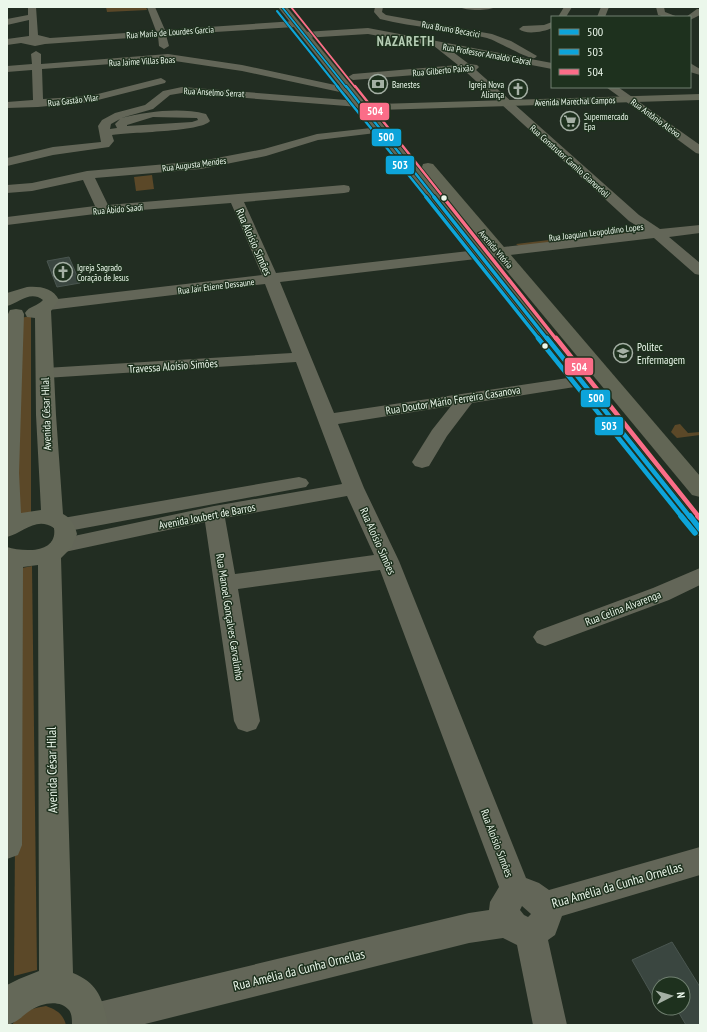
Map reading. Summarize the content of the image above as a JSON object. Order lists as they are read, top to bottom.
{
  "streets": {
    "main road": ["Avenida Vitória"],
    "street": [
      "Rua Bruno Becacici",
      "Rua Maria de Lourdes Garcia",
      "Rua Professor Arnaldo Cabral",
      "Rua Jaime Villas Boas",
      "Rua Gilberto Paixão",
      "Rua Anselmo Serrat",
      "Rua Gastão Vilar",
      "Avenida Marechal Campos",
      "Rua Antônio Aleixo",
      "Rua Construtor Camilo Gianordoli",
      "Rua Augusta Mendes",
      "Rua Ábido Saadi",
      "Rua Joaquim Leopoldino Lopes",
      "Rua Aloísio Simões",
      "Rua Jair Etiene Dessaune",
      "Travessa Aloísio Simões",
      "Rua Doutor Mário Ferreira Casanova",
      "Avenida César Hilal",
      "Avenida Joubert de Barros",
      "Rua Celina Alvarenga",
      "Rua Manoel Gonçalves Carvalinho",
      "Rua Amélia da Cunha Ornellas"
    ]
  },
  "crossings": [
    ["Rua Bruno Becacici", "Rua Professor Arnaldo Cabral"],
    ["Rua Maria de Lourdes Garcia", "Avenida Vitória"],
    ["Rua Professor Arnaldo Cabral", "Rua Construtor Camilo Gianordoli"],
    ["Rua Professor Arnaldo Cabral", "Avenida Vitória"],
    ["Rua Jaime Villas Boas", "Rua Anselmo Serrat"],
    ["Rua Jaime Villas Boas", "Avenida Vitória"],
    ["Rua Gilberto Paixão", "Rua Construtor Camilo Gianordoli"],
    ["Rua Gilberto Paixão", "Avenida Vitória"],
    ["Rua Anselmo Serrat", "Avenida Vitória"],
    ["Avenida Marechal Campos", "Rua Antônio Aleixo"],
    ["Avenida Marechal Campos", "Rua Construtor Camilo Gianordoli"],
    ["Avenida Marechal Campos", "Avenida Vitória"],
    ["Rua Construtor Camilo Gianordoli", "Rua Joaquim Leopoldino Lopes"],
    ["Rua Augusta Mendes", "Avenida Vitória"],
    ["Rua Ábido Saadi", "Rua Aloísio Simões"],
    ["Rua Joaquim Leopoldino Lopes", "Avenida Vitória"],
    ["Rua Joaquim Leopoldino Lopes", "Rua Jair Etiene Dessaune"],
    ["Rua Aloísio Simões", "Rua Jair Etiene Dessaune"],
    ["Rua Aloísio Simões", "Travessa Aloísio Simões"],
    ["Rua Aloísio Simões", "Rua Doutor Mário Ferreira Casanova"],
    ["Rua Aloísio Simões", "Avenida Joubert de Barros"],
    ["Rua Aloísio Simões", "Rua Amélia da Cunha Ornellas"],
    ["Avenida Vitória", "Rua Jair Etiene Dessaune"],
    ["Avenida Vitória", "Rua Doutor Mário Ferreira Casanova"],
    ["Rua Jair Etiene Dessaune", "Avenida César Hilal"],
    ["Travessa Aloísio Simões", "Avenida César Hilal"],
    ["Avenida César Hilal", "Avenida Joubert de Barros"],
    ["Avenida Joubert de Barros", "Rua Manoel Gonçalves Carvalinho"]
  ],
  "districts": ["NAZARETH"],
  "places": {
    "bank": ["Banestes"],
    "church": ["Igreja Nova Aliança", "Igreja Sagrado Coração de Jesus"],
    "supermarket": ["Supermercado Epa"],
    "school or university": ["Politec Enfermagem"]
  },
  "lines": ["transit line 500", "transit line 504", "transit line 503"],
  "legend": ["500", "503", "504"],
  "north": "right"
}
